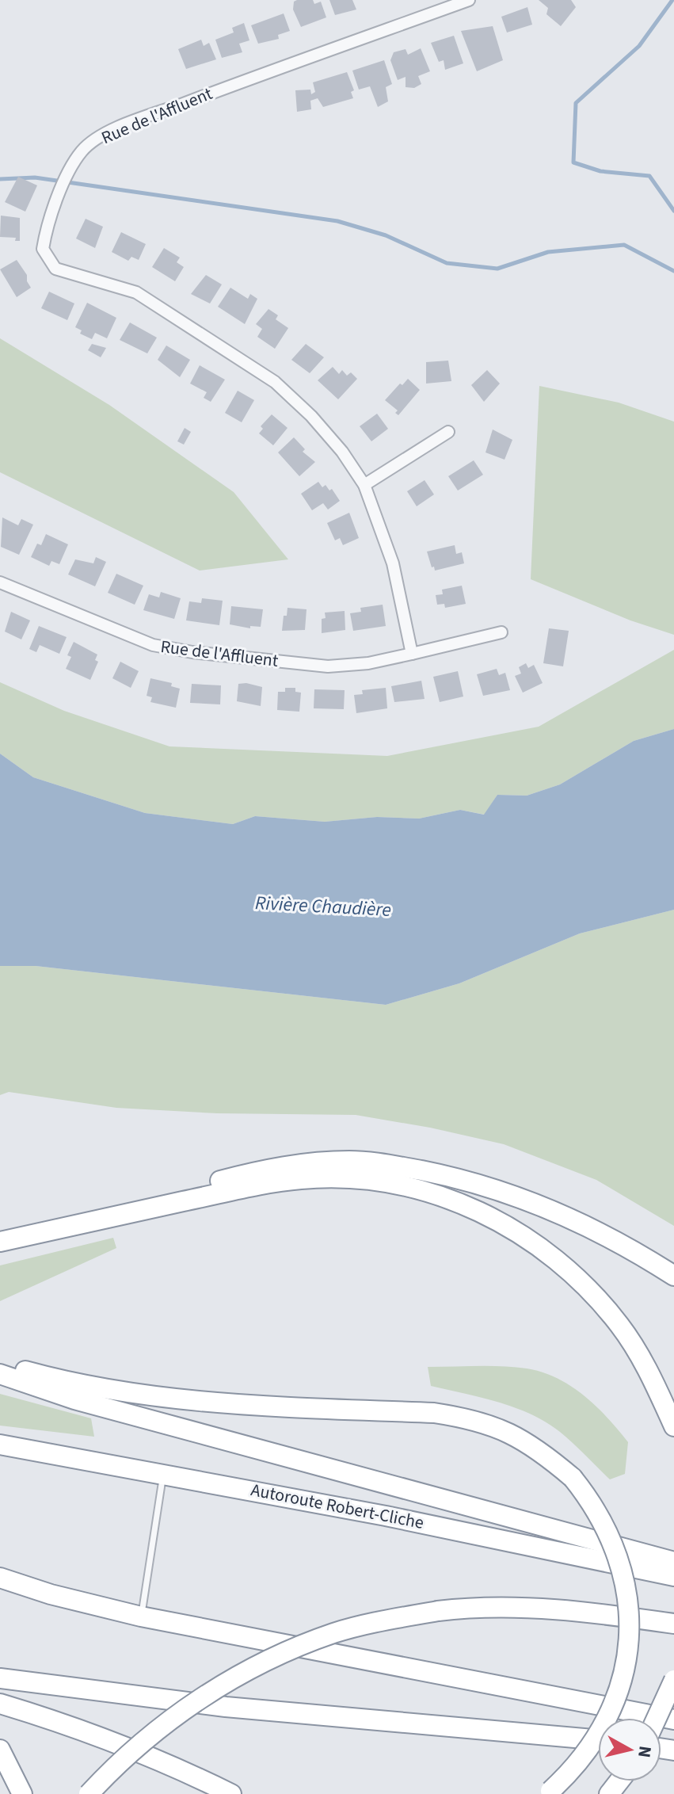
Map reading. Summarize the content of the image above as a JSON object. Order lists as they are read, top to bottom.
{
  "streets": {
    "highway": ["Autoroute Robert-Cliche"],
    "street": ["Rue de l'Affluent"]
  },
  "water": ["Rivière Chaudière"],
  "north": "right"
}
